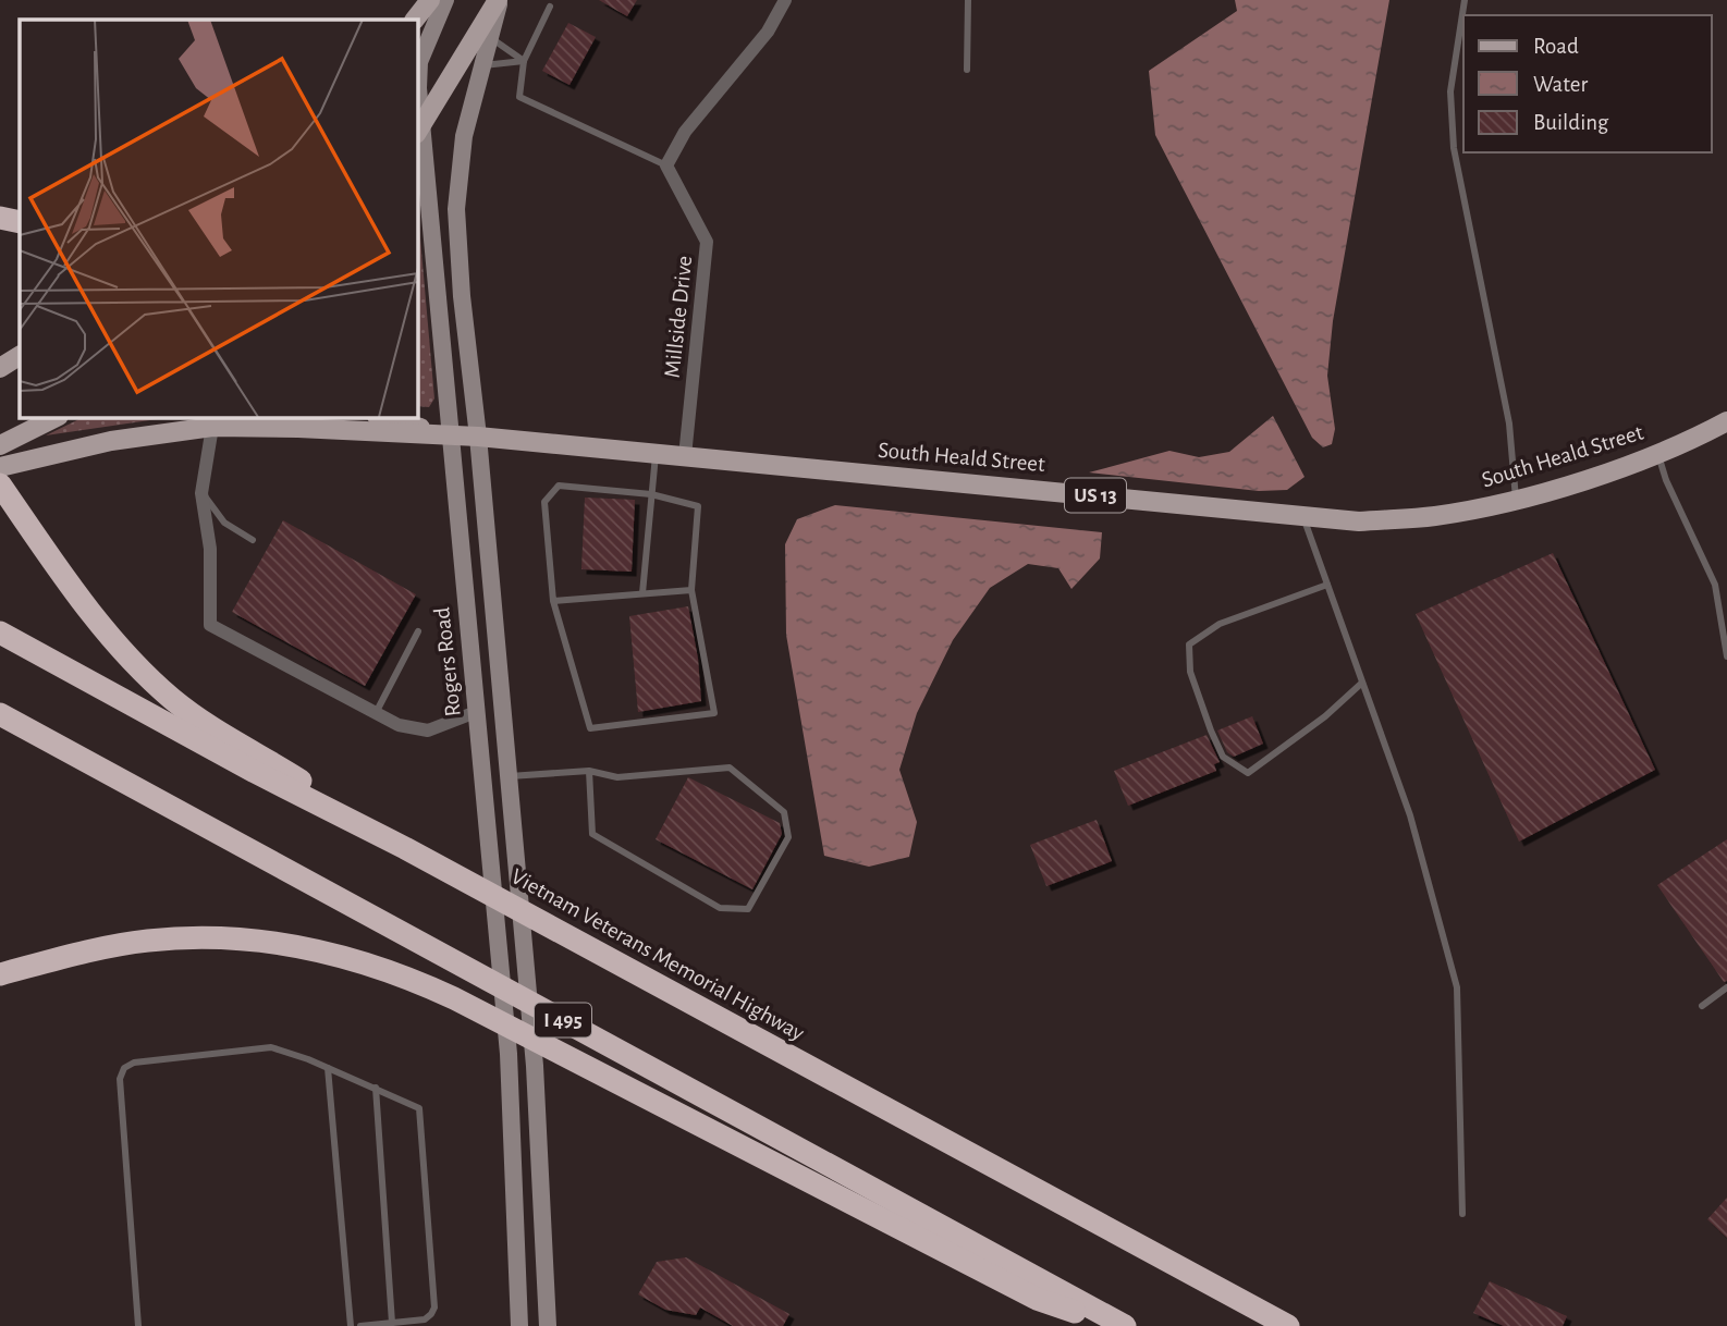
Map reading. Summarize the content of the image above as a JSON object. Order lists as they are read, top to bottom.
{
  "streets": {
    "highway": ["Vietnam Veterans Memorial Highway", "I 495"],
    "main road": ["South Heald Street", "US 13"],
    "street": ["Millside Drive", "Rogers Road"]
  },
  "crossings": [
    ["Millside Drive", "South Heald Street"],
    ["South Heald Street", "Rogers Road"]
  ],
  "legend": ["Road", "Water", "Building"]
}
